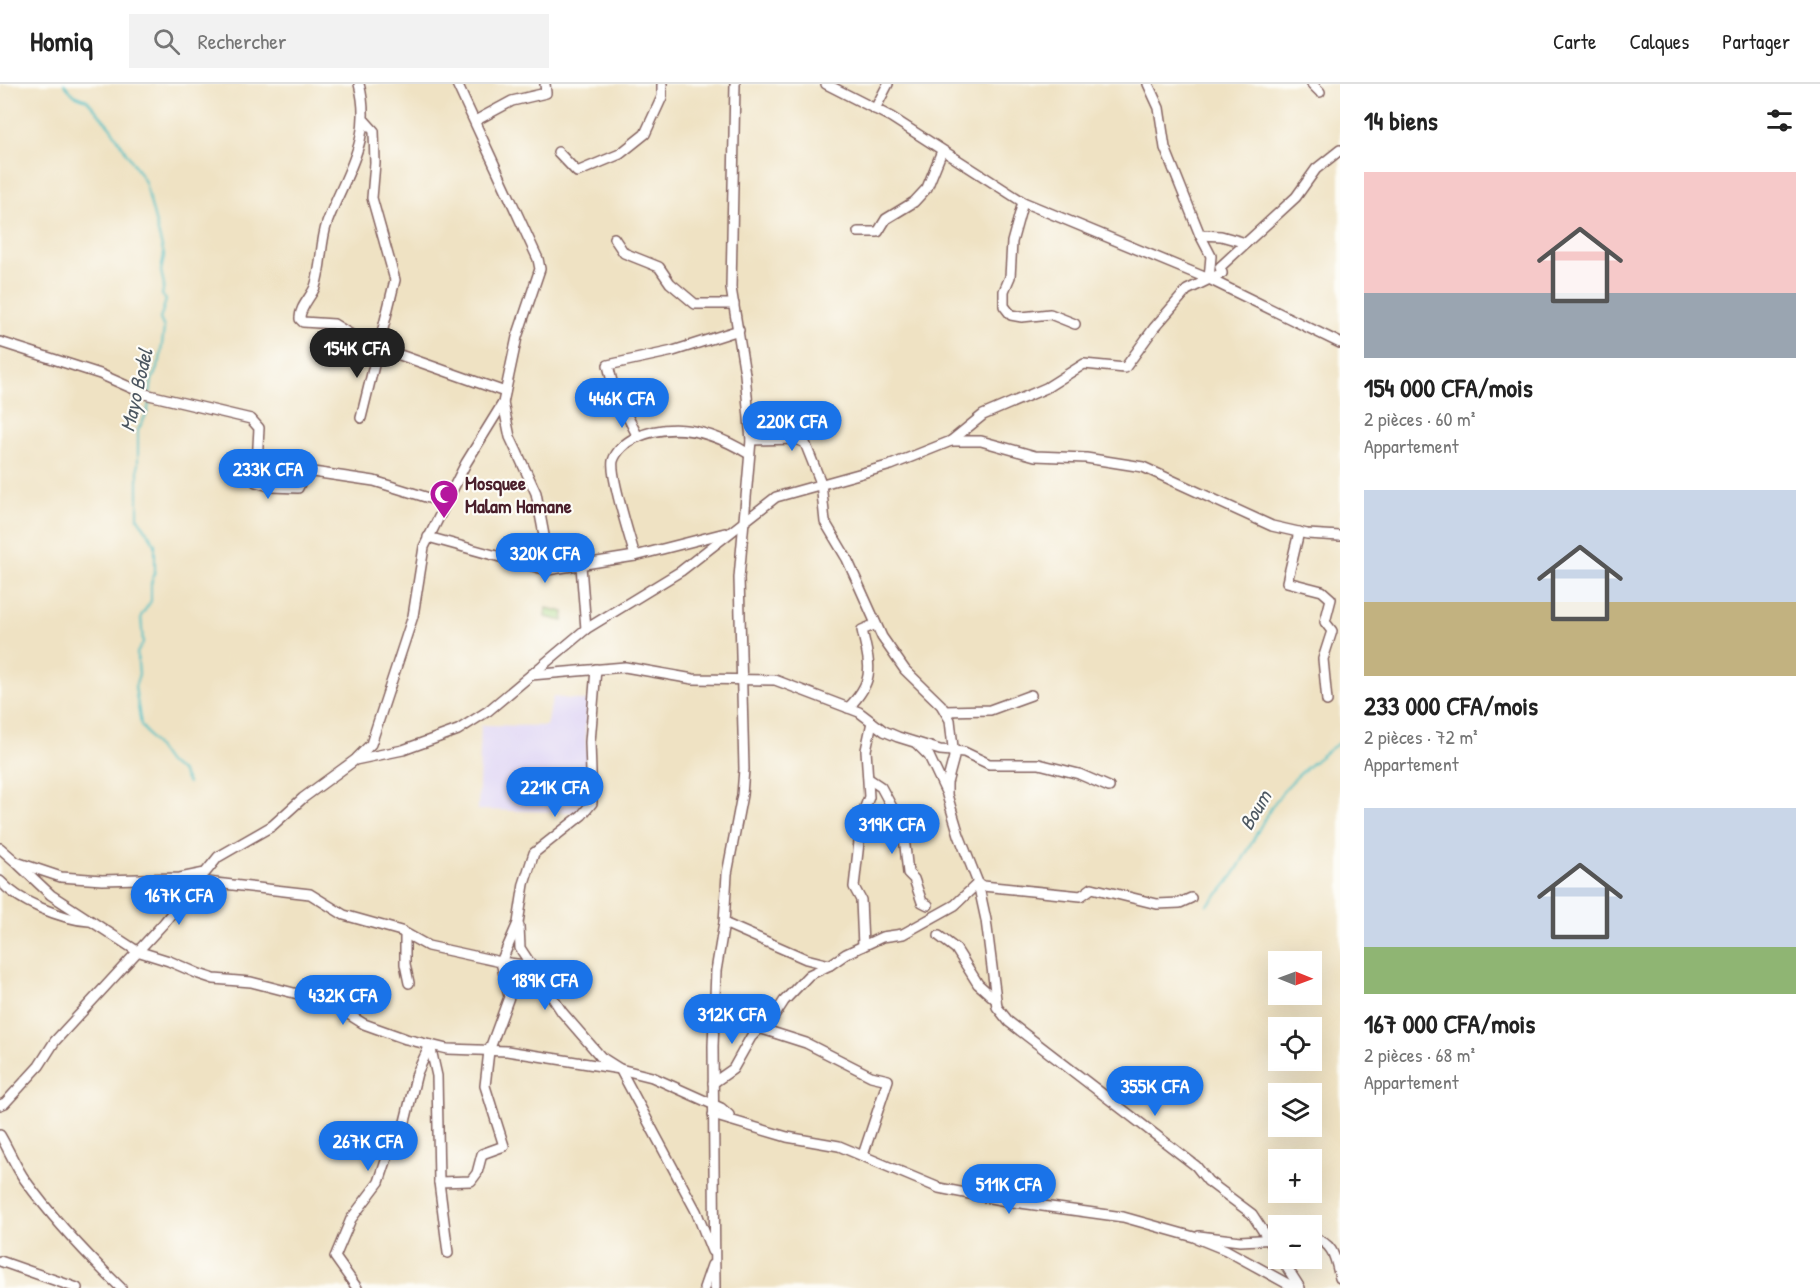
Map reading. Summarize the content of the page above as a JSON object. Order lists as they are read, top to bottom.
{
  "water": ["Mayo Bodel", "Boum"],
  "places": {
    "mosque": ["Mosquee Malam Hamane"]
  },
  "north": "right",
  "page": {
    "header": "Homiq",
    "search": "Rechercher",
    "nav": ["Carte", "Calques", "Partager"],
    "heading": "14 biens",
    "list": [
      {
        "name": "154 000 CFA/mois",
        "note": "2 pièces · 60 m² · Appartement"
      },
      {
        "name": "233 000 CFA/mois",
        "note": "2 pièces · 72 m² · Appartement"
      },
      {
        "name": "167 000 CFA/mois",
        "note": "2 pièces · 68 m² · Appartement"
      }
    ],
    "price": [
      "154K CFA",
      "446K CFA",
      "220K CFA",
      "233K CFA",
      "320K CFA",
      "221K CFA",
      "319K CFA",
      "167K CFA",
      "189K CFA",
      "432K CFA",
      "312K CFA",
      "355K CFA",
      "267K CFA",
      "511K CFA"
    ],
    "map_buttons": ["+", "−"]
  }
}
